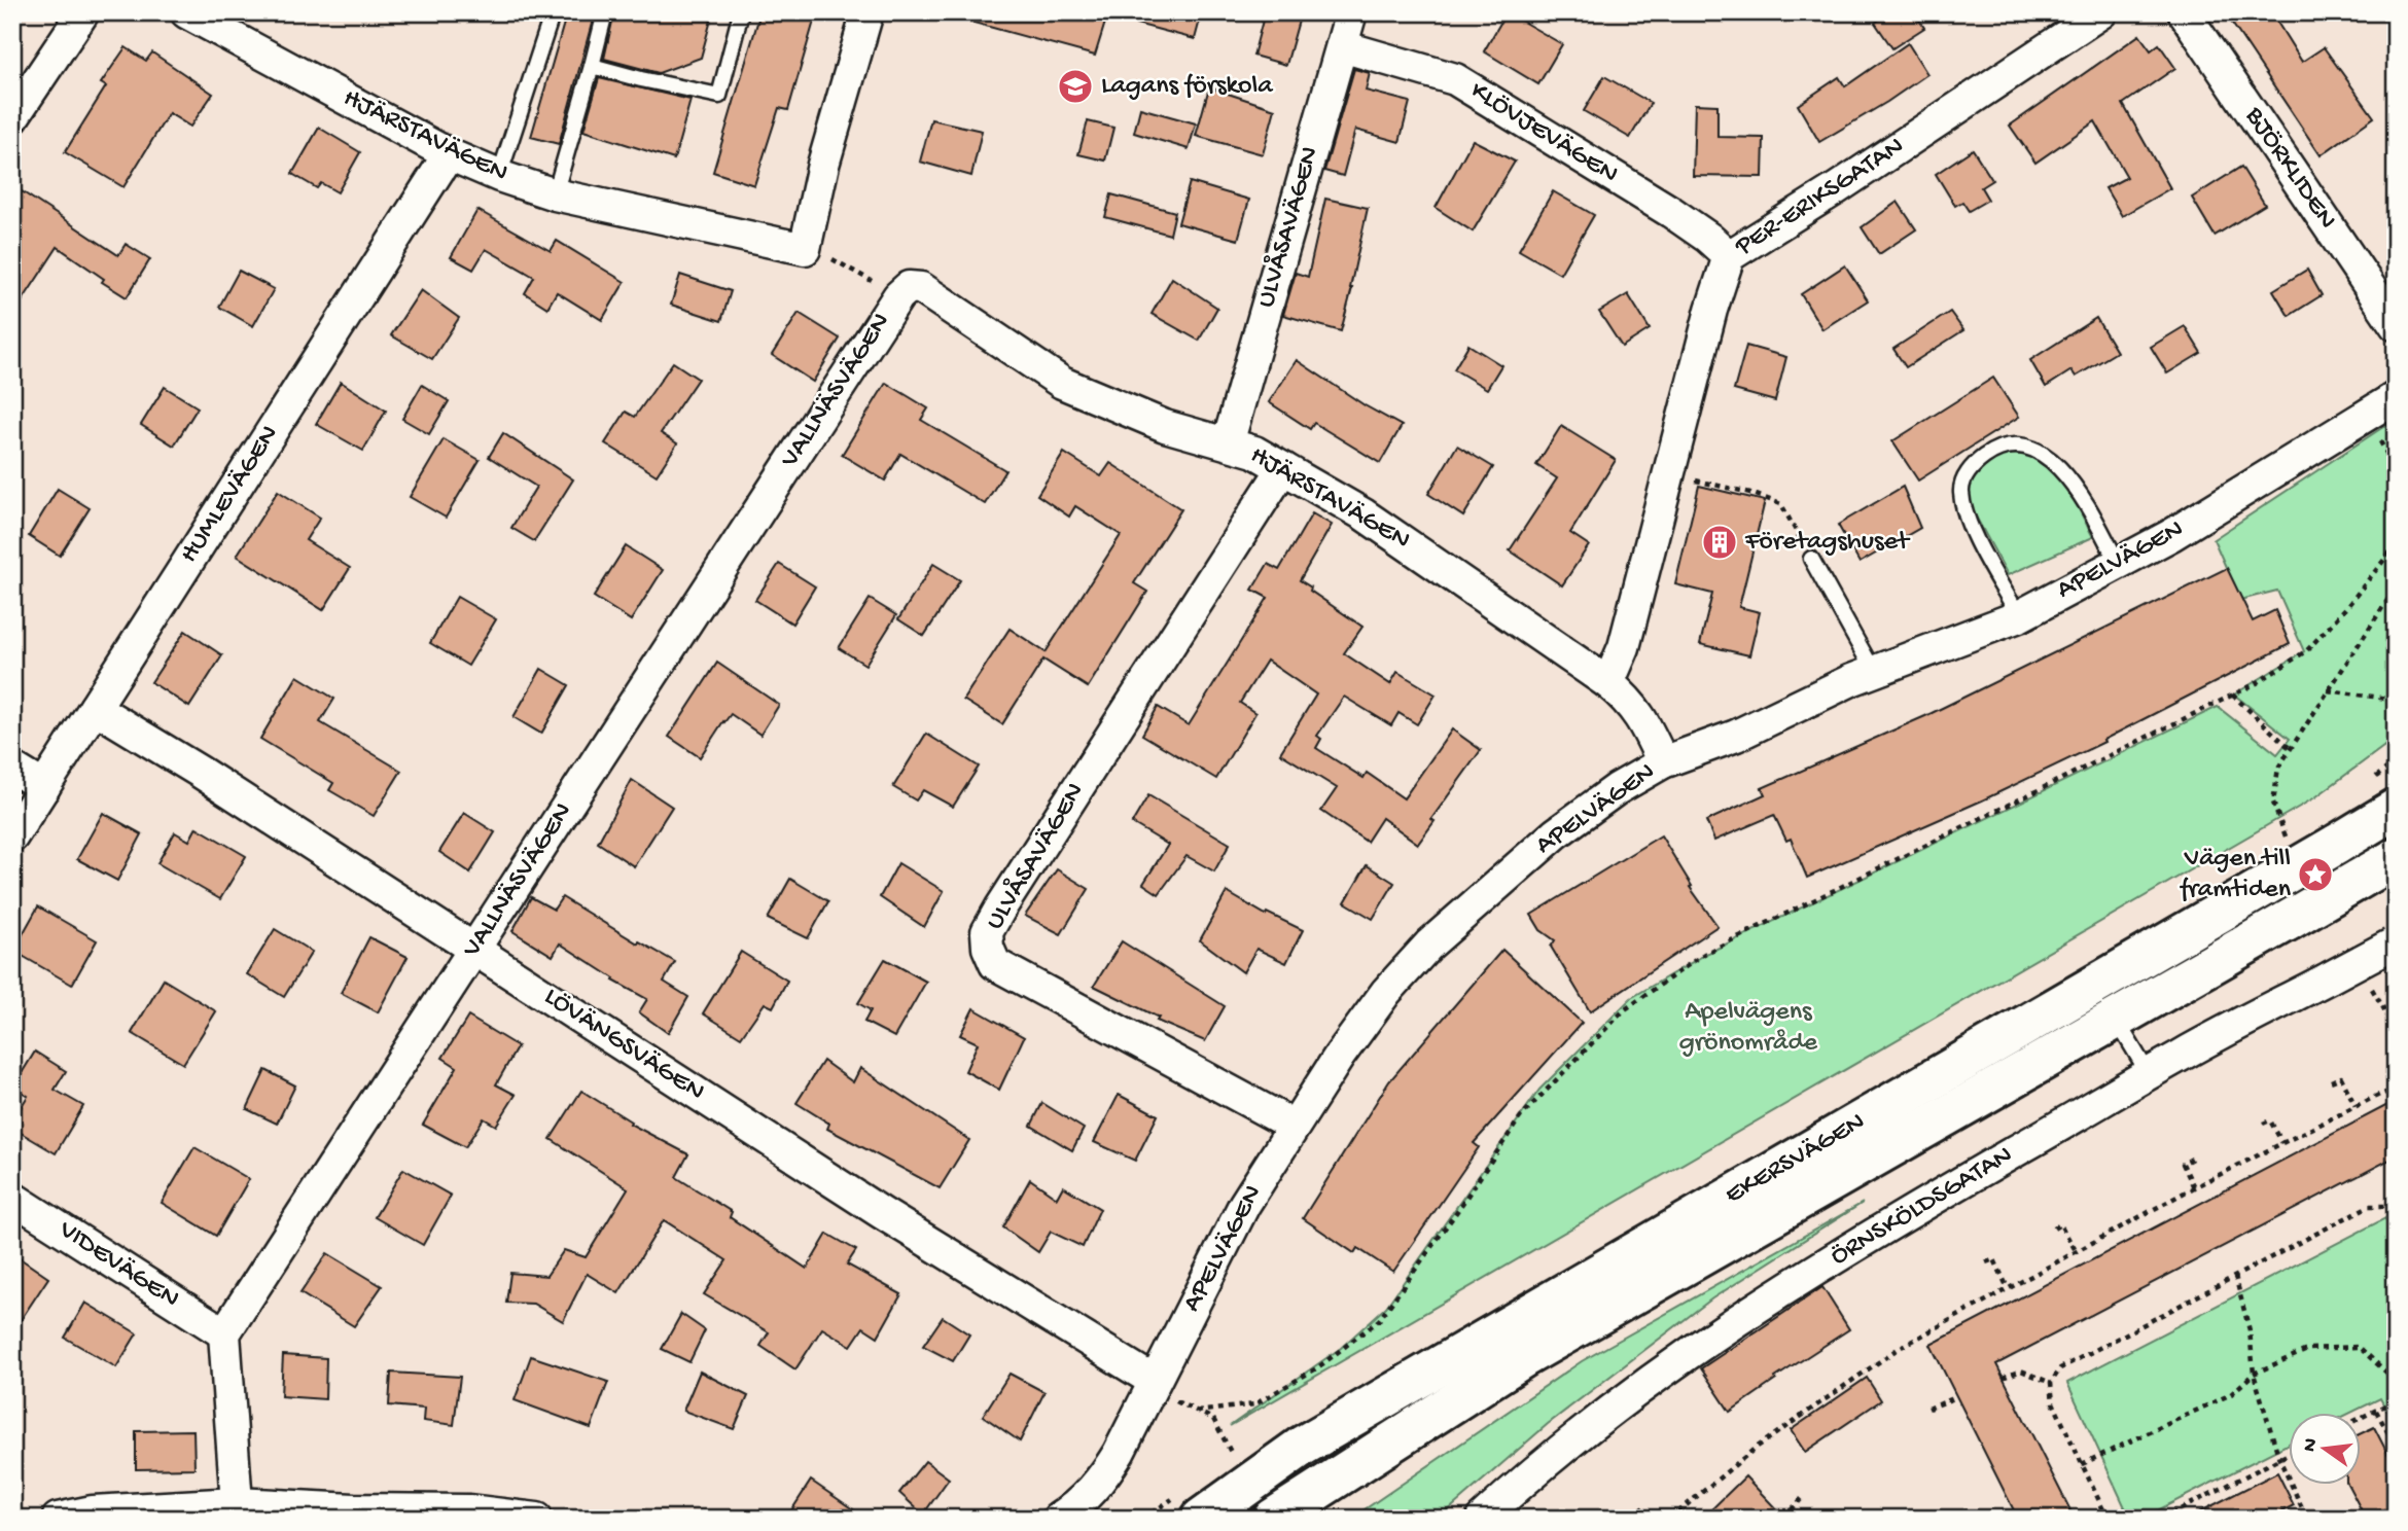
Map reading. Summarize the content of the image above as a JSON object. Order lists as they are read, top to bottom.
{
  "streets": {
    "main road": ["EKERSVÄGEN"],
    "street": [
      "KLÖVJEVÄGEN",
      "HJÄRSTAVÄGEN",
      "BJÖRKLIDEN",
      "PER-ERIKSGATAN",
      "ULVÅSAVÄGEN",
      "VALLNÄSVÄGEN",
      "HUMLEVÄGEN",
      "APELVÄGEN",
      "LÖVÄNGSVÄGEN",
      "ÖRNSKÖLDSGATAN",
      "VIDEVÄGEN"
    ]
  },
  "crossings": [
    ["KLÖVJEVÄGEN", "PER-ERIKSGATAN"],
    ["KLÖVJEVÄGEN", "ULVÅSAVÄGEN"],
    ["HJÄRSTAVÄGEN", "PER-ERIKSGATAN"],
    ["HJÄRSTAVÄGEN", "ULVÅSAVÄGEN"],
    ["HJÄRSTAVÄGEN", "VALLNÄSVÄGEN"],
    ["HJÄRSTAVÄGEN", "HUMLEVÄGEN"],
    ["HJÄRSTAVÄGEN", "APELVÄGEN"],
    ["ULVÅSAVÄGEN", "APELVÄGEN"],
    ["VALLNÄSVÄGEN", "LÖVÄNGSVÄGEN"],
    ["VALLNÄSVÄGEN", "VIDEVÄGEN"],
    ["HUMLEVÄGEN", "LÖVÄNGSVÄGEN"],
    ["APELVÄGEN", "LÖVÄNGSVÄGEN"]
  ],
  "parks": ["Apelvägens grönområde"],
  "places": {
    "school or university": ["Lagans förskola"],
    "building": ["Företagshuset"],
    "place": ["Vägen till framtiden"]
  },
  "north": "left"
}
